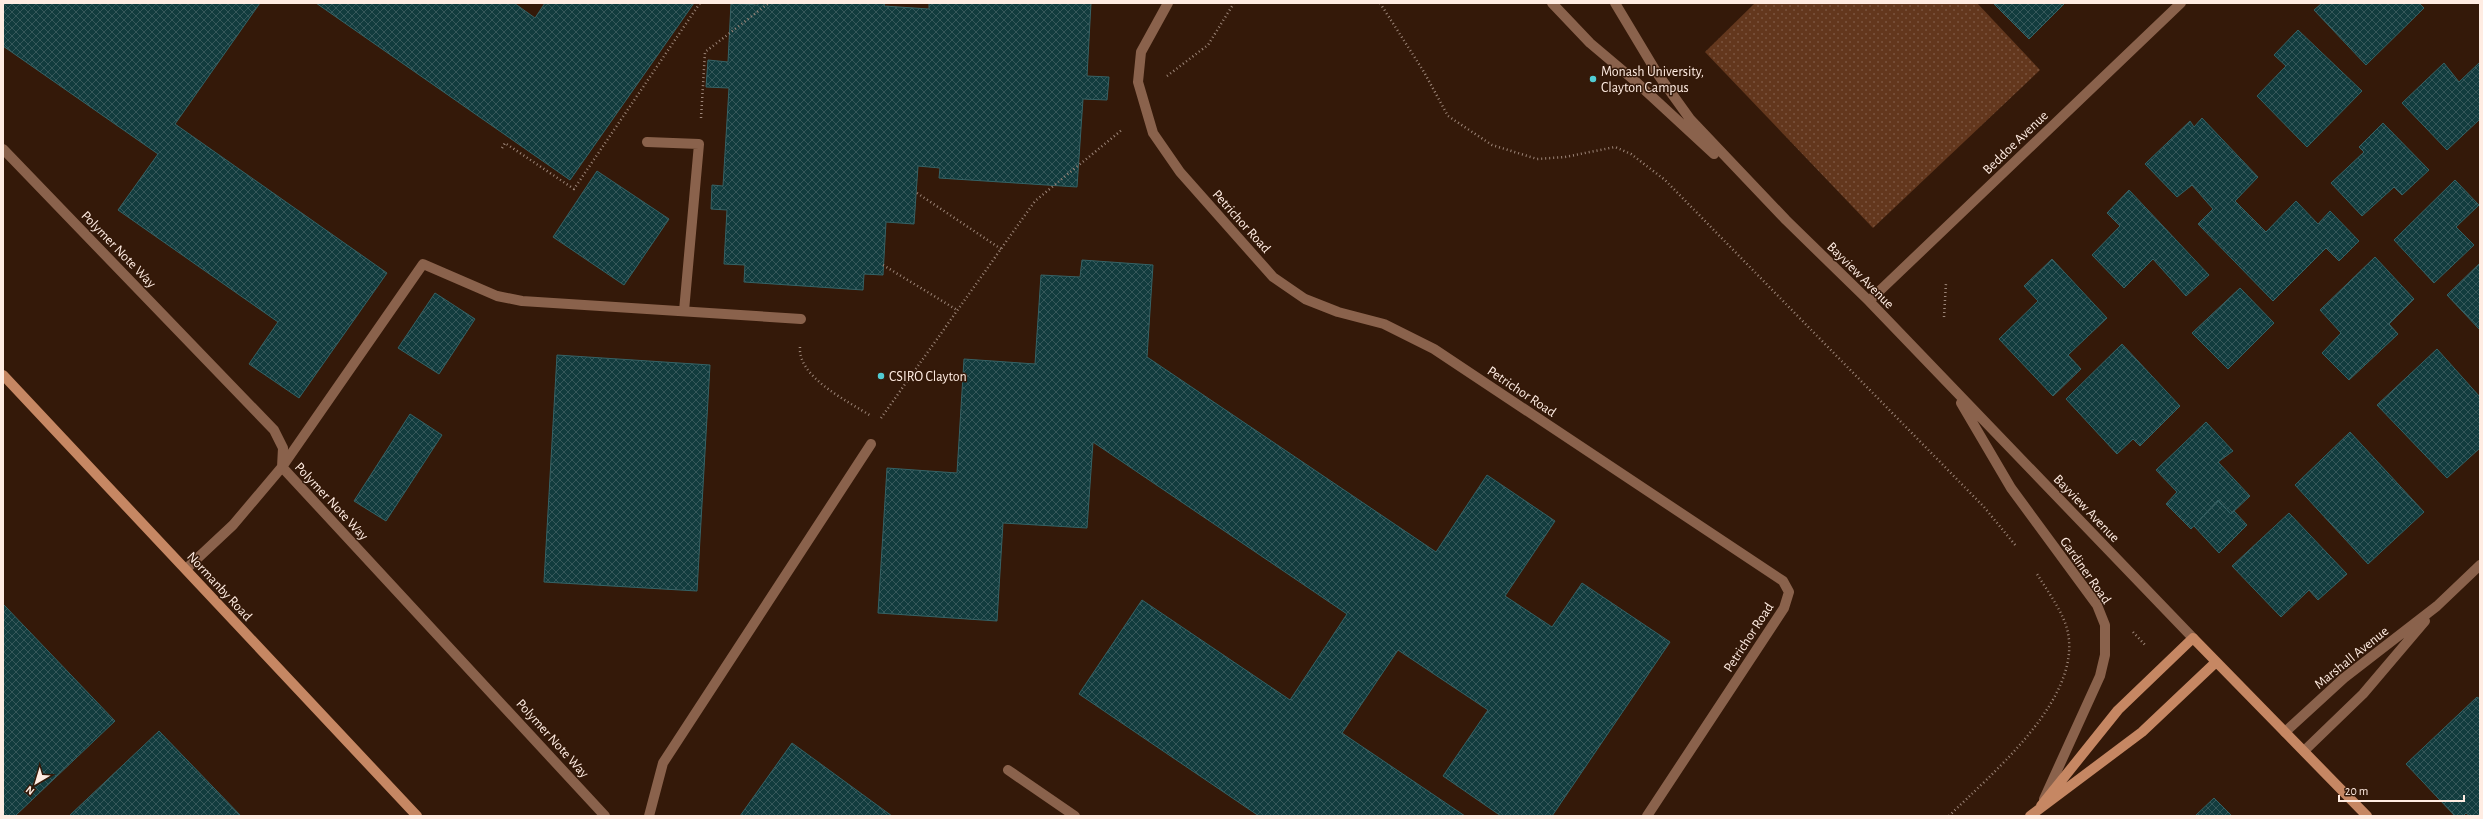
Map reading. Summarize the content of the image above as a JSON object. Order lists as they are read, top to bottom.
{
  "streets": {
    "street": [
      "Beddoe Avenue",
      "Petrichor Road",
      "Polymer Note Way",
      "Bayview Avenue",
      "Gardiner Road",
      "Normanby Road",
      "Marshall Avenue"
    ]
  },
  "crossings": [
    ["Beddoe Avenue", "Bayview Avenue"],
    ["Bayview Avenue", "Gardiner Road"],
    ["Bayview Avenue", "Marshall Avenue"]
  ],
  "places": ["Monash University, Clayton Campus", "CSIRO Clayton"],
  "scale_bar": "20 m",
  "north": "bottom left"
}
